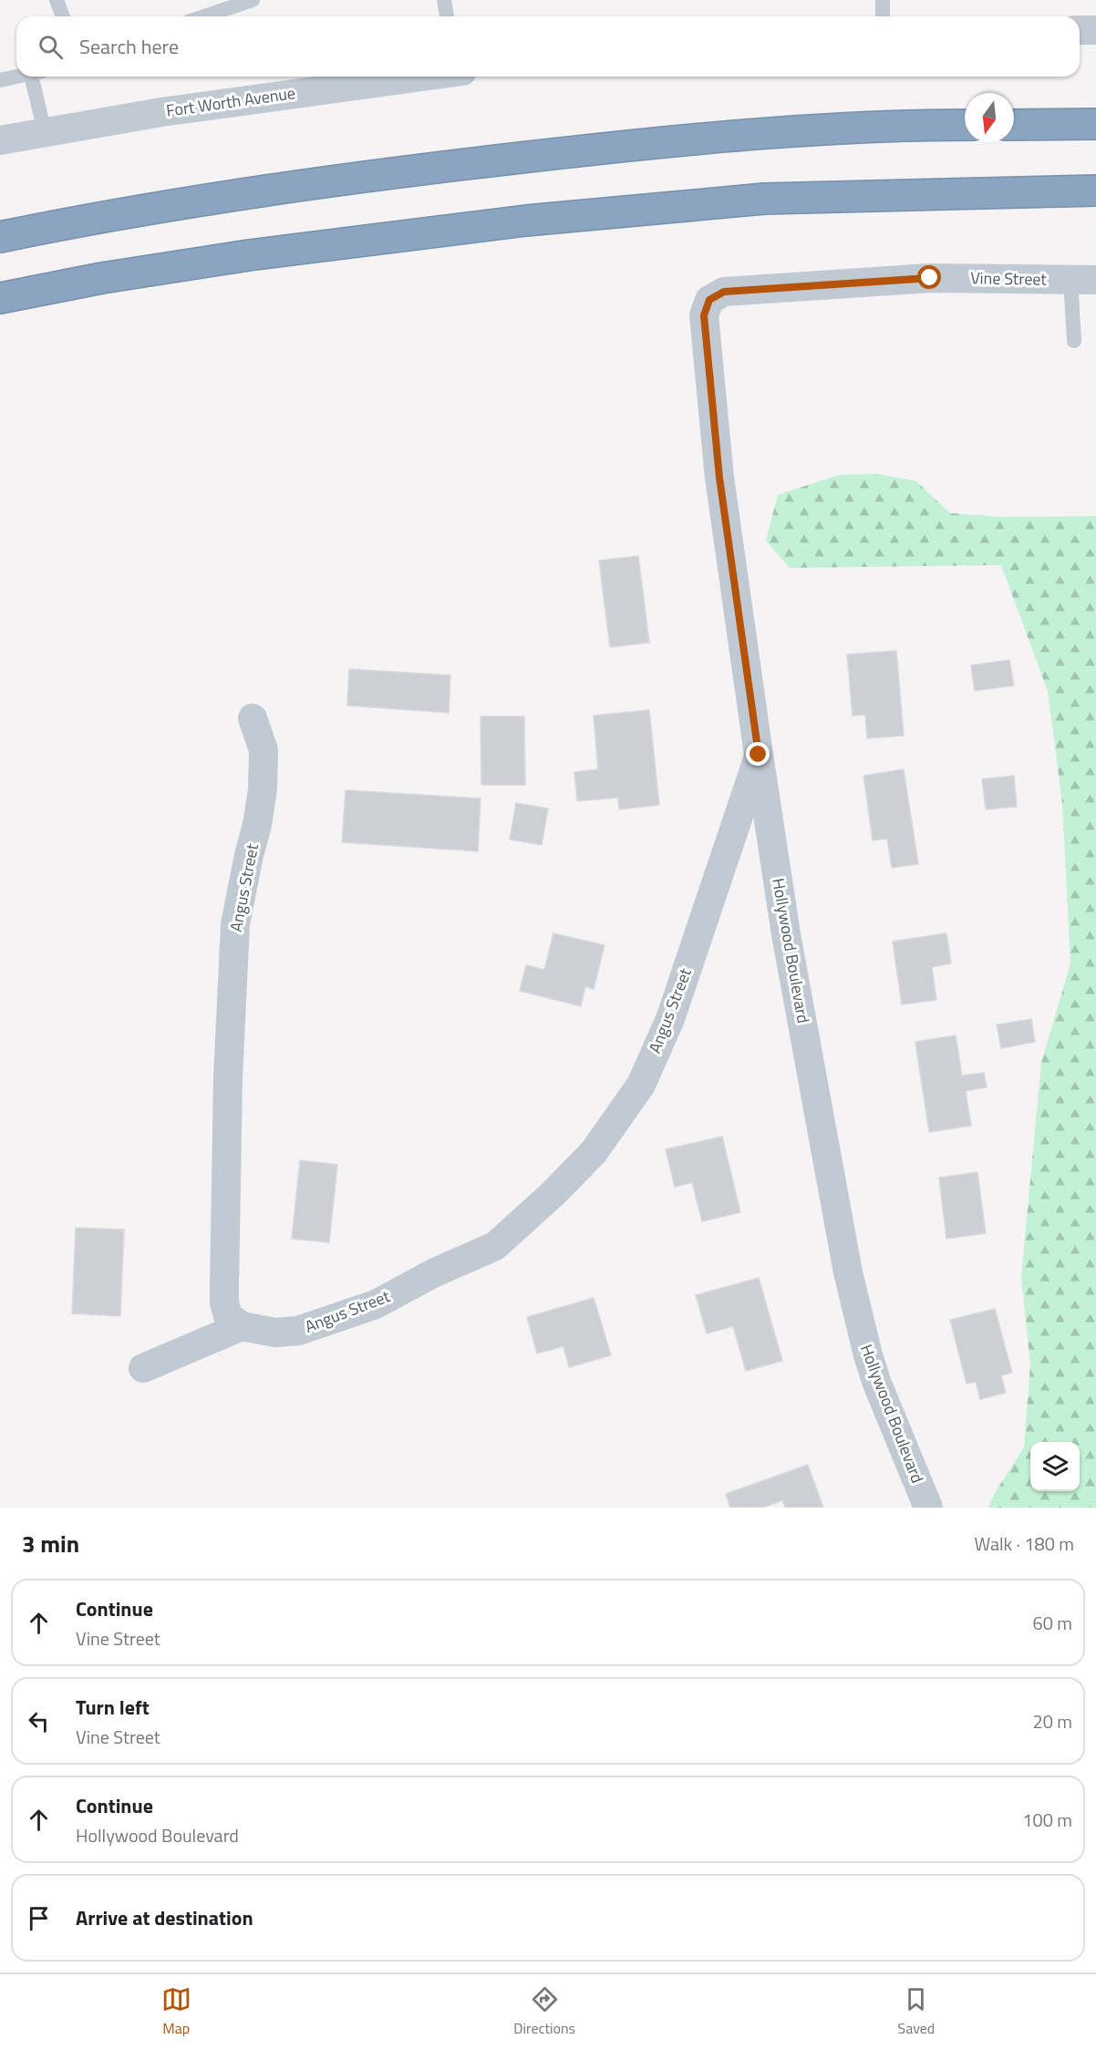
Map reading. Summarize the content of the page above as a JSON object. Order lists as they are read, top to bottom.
{
  "streets": {
    "street": [
      "Fort Worth Avenue",
      "Vine Street",
      "Angus Street",
      "Hollywood Boulevard"
    ]
  },
  "crossings": [
    ["Vine Street", "Hollywood Boulevard"],
    ["Angus Street", "Hollywood Boulevard"]
  ],
  "north": "bottom",
  "page": {
    "search": "Search here",
    "heading": ["3 min", "Walk · 180 m"],
    "list": [
      ["Continue", "Vine Street", "60 m"],
      ["Turn left", "Vine Street", "20 m"],
      ["Continue", "Hollywood Boulevard", "100 m"],
      "Arrive at destination"
    ],
    "nav": ["Map", "Directions", "Saved"]
  }
}
